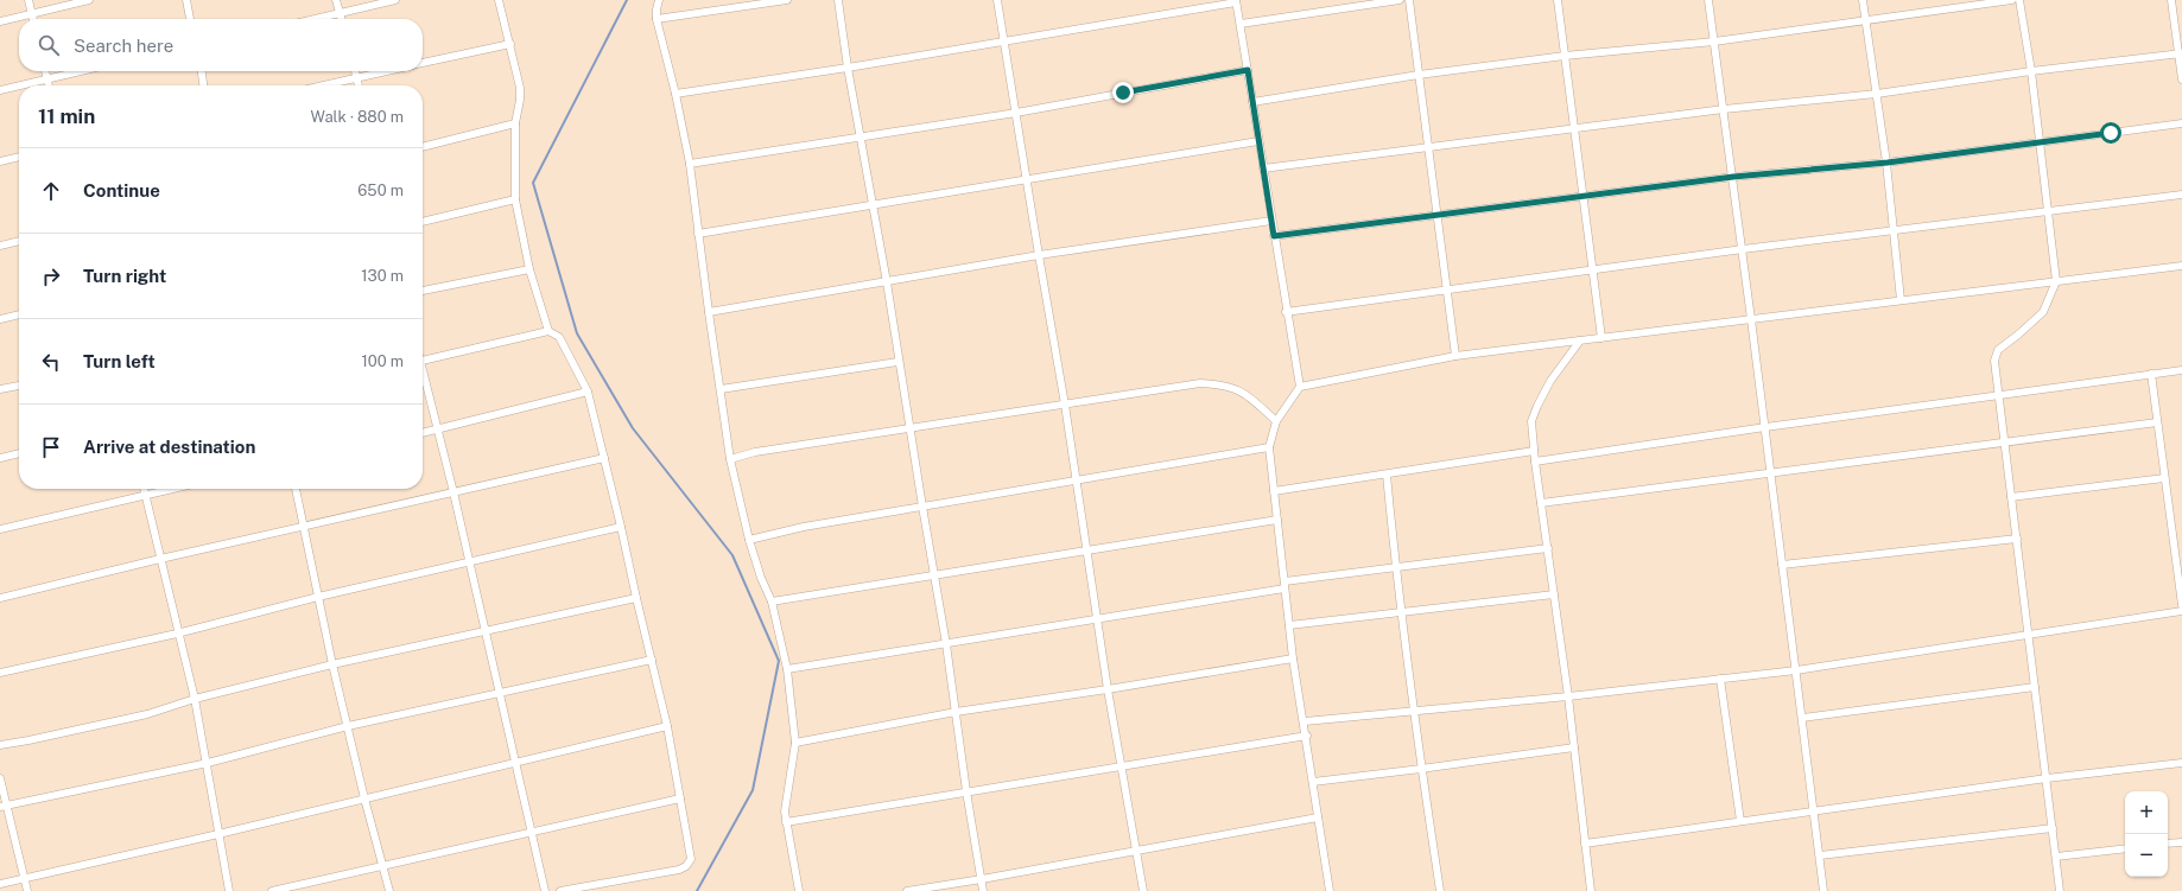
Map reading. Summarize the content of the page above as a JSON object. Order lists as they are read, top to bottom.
{
  "page": {
    "search": "Search here",
    "heading": ["11 min", "Walk · 880 m"],
    "list": [
      ["Continue", "650 m"],
      ["Turn right", "130 m"],
      ["Turn left", "100 m"],
      "Arrive at destination"
    ],
    "map_buttons": ["+", "−"]
  }
}
